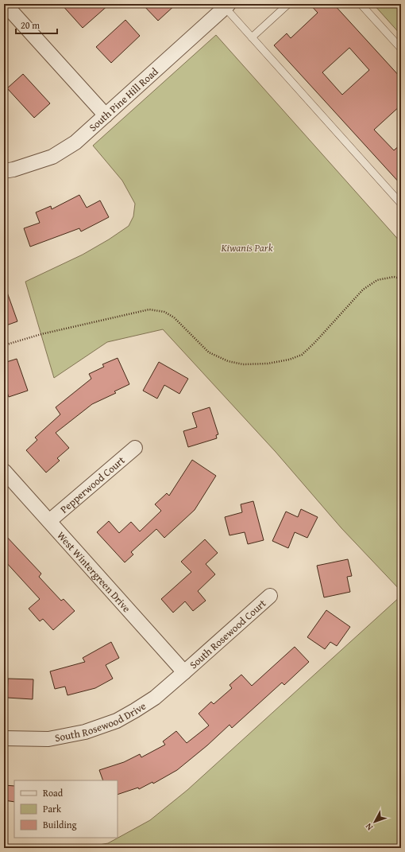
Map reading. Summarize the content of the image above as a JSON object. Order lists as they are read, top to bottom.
{
  "streets": {
    "street": [
      "South Pine Hill Road",
      "Pepperwood Court",
      "West Wintergreen Drive",
      "South Rosewood Court",
      "South Rosewood Drive"
    ]
  },
  "crossings": [
    ["Pepperwood Court", "West Wintergreen Drive"],
    ["West Wintergreen Drive", "South Rosewood Court"],
    ["West Wintergreen Drive", "South Rosewood Drive"],
    ["South Rosewood Court", "South Rosewood Drive"]
  ],
  "parks": ["Kiwanis Park"],
  "legend": ["Road", "Park", "Building"],
  "scale_bar": "20 m",
  "north": "bottom left"
}
